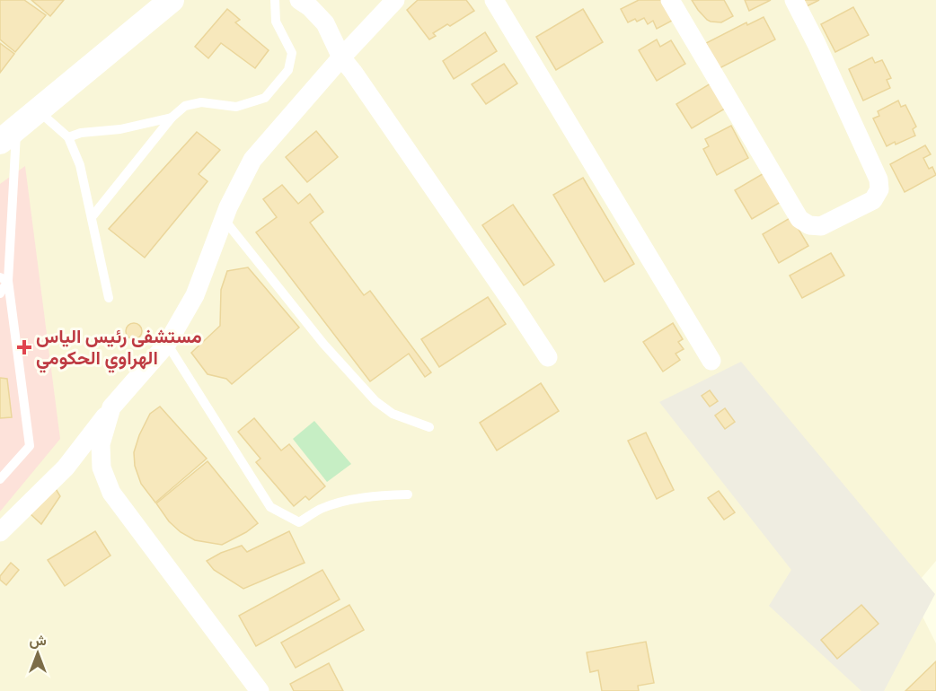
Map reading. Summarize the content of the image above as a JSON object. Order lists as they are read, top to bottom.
{
  "places": {
    "health": ["مستشفى رئيس الياس الهراوي الحكومي"]
  },
  "north": "top"
}
